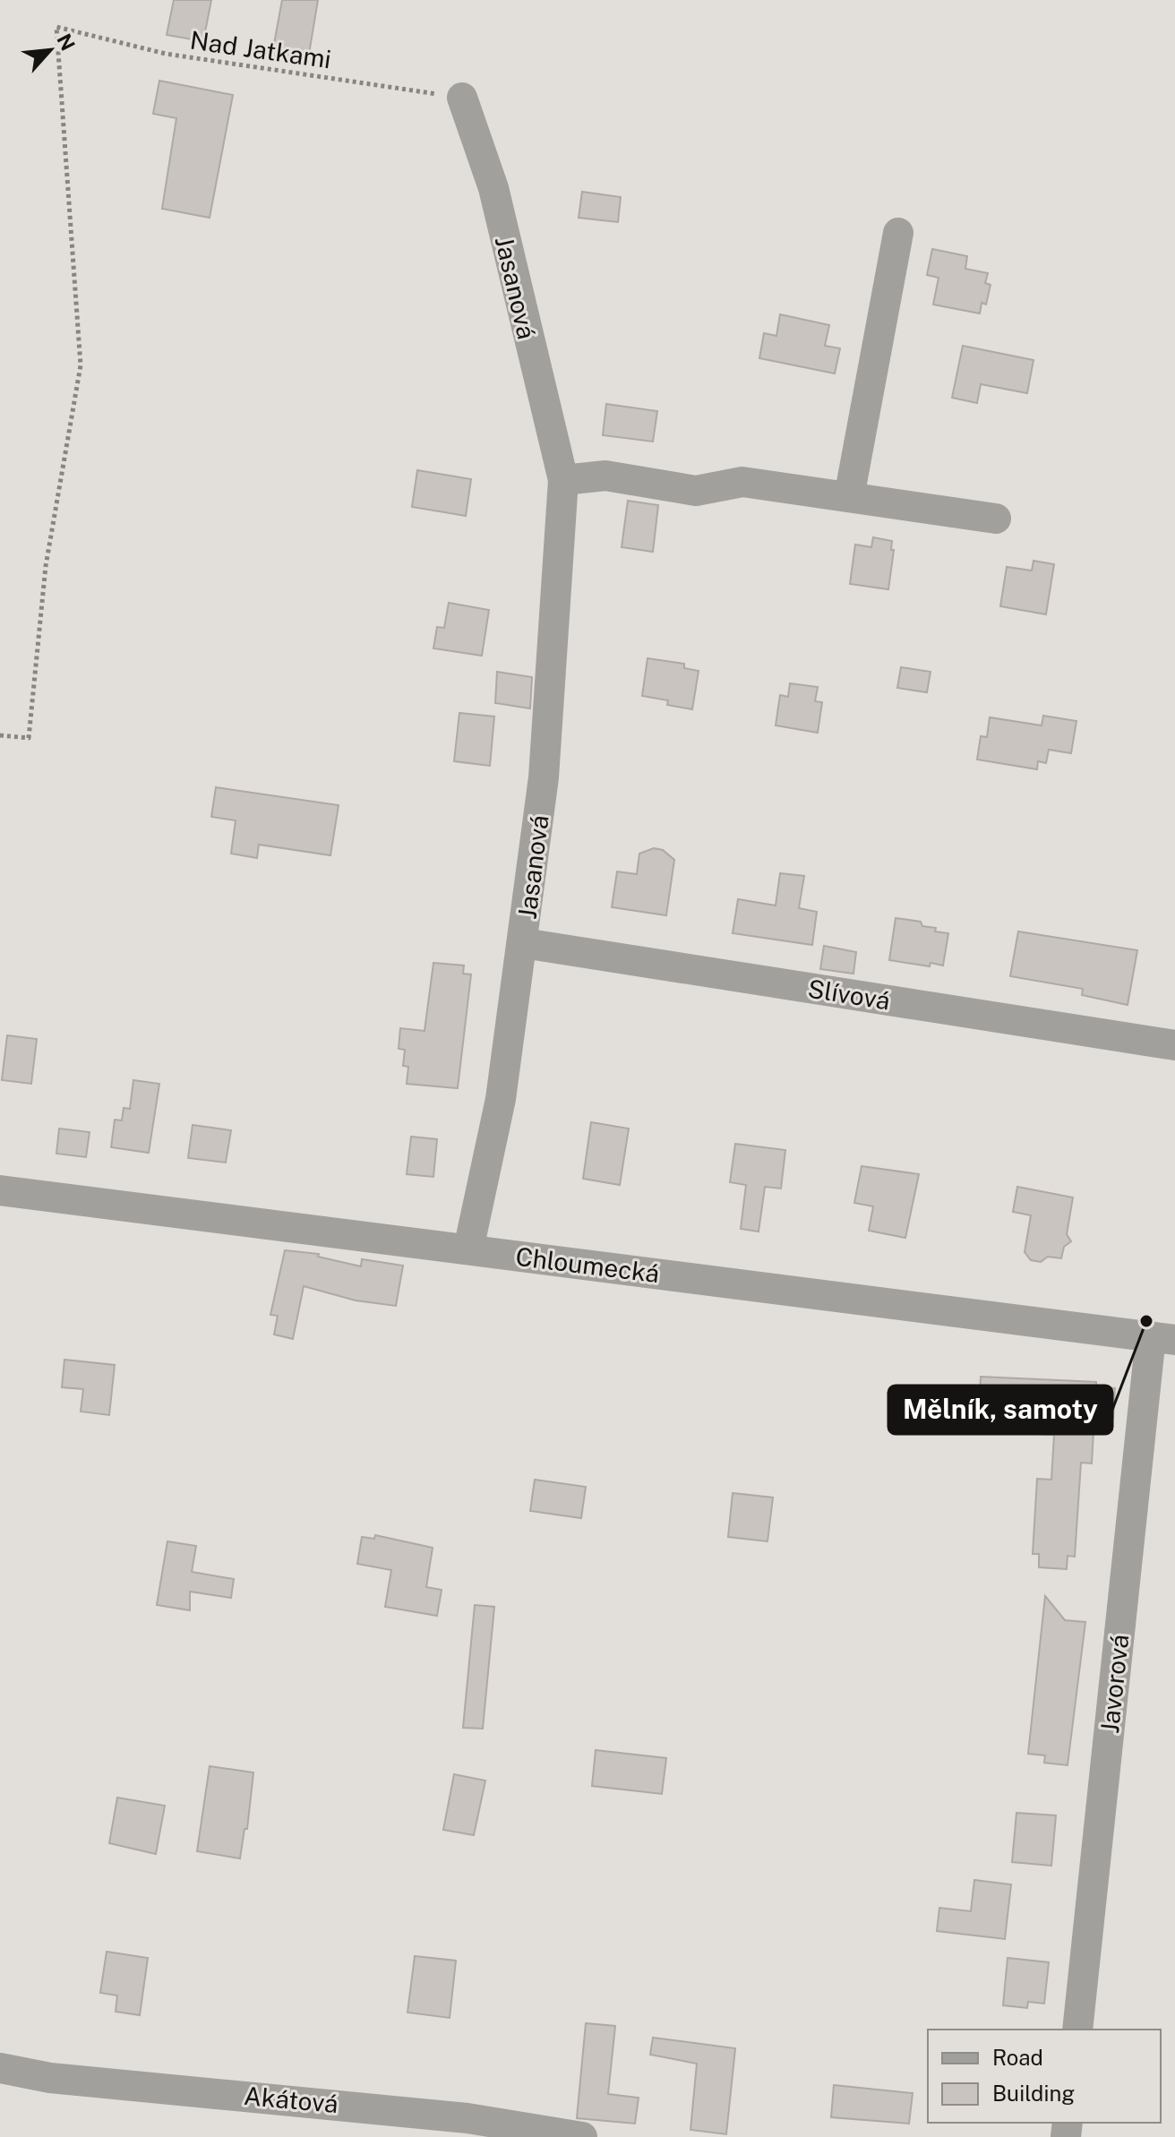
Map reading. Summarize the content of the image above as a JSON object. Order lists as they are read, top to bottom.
{
  "streets": {
    "street": [
      "Jasanová",
      "Slívová",
      "Chloumecká",
      "Javorová",
      "Akátová"
    ],
    "path": ["Nad Jatkami"]
  },
  "crossings": [
    ["Nad Jatkami", "Jasanová"],
    ["Jasanová", "Slívová"],
    ["Jasanová", "Chloumecká"],
    ["Chloumecká", "Javorová"]
  ],
  "places": ["Mělník, samoty"],
  "legend": ["Road", "Building"],
  "north": "top right"
}
